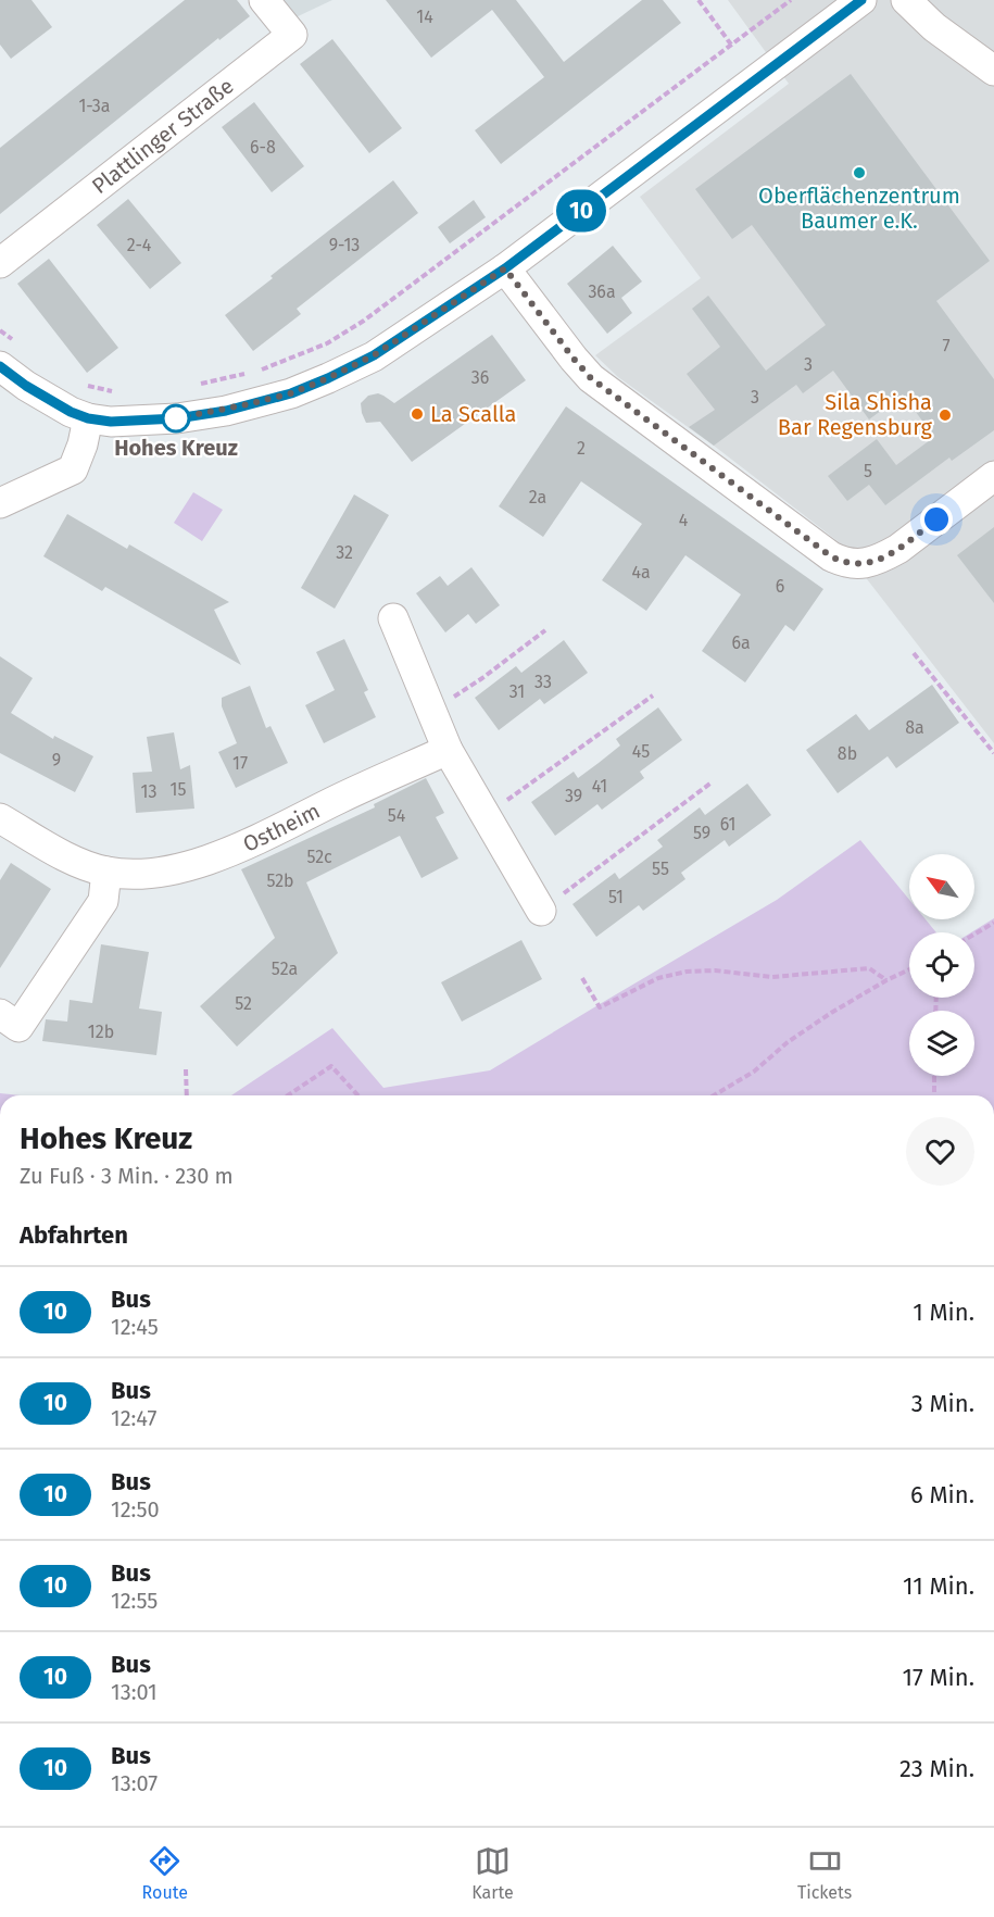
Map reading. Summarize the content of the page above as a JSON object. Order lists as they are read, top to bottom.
{
  "streets": {
    "street": ["Plattlinger Straße", "Ostheim"]
  },
  "places": [
    "Oberflächenzentrum Baumer e.K.",
    "La Scalla",
    "Sila Shisha Bar Regensburg",
    "Hohes Kreuz"
  ],
  "lines": ["bus line 10"],
  "house_numbers": [
    "14",
    "1-3a",
    "6-8",
    "2-4",
    "9-13",
    "36a",
    "7",
    "3",
    "36",
    "3",
    "2",
    "5",
    "2a",
    "4",
    "32",
    "4a",
    "6",
    "6a",
    "33",
    "31",
    "8a",
    "45",
    "8b",
    "9",
    "17",
    "41",
    "15",
    "13",
    "39",
    "54",
    "61",
    "59",
    "52c",
    "55",
    "52b",
    "51",
    "52a",
    "52",
    "12b"
  ],
  "north": "top left",
  "page": {
    "on_map": "10",
    "heading": [
      ["Hohes Kreuz", "Zu Fuß · 3 Min. · 230 m"],
      "Abfahrten"
    ],
    "list": [
      {
        "mark": "10",
        "name": "Bus",
        "note": "12:45",
        "value": "1 Min."
      },
      {
        "mark": "10",
        "name": "Bus",
        "note": "12:47",
        "value": "3 Min."
      },
      {
        "mark": "10",
        "name": "Bus",
        "note": "12:50",
        "value": "6 Min."
      },
      {
        "mark": "10",
        "name": "Bus",
        "note": "12:55",
        "value": "11 Min."
      },
      {
        "mark": "10",
        "name": "Bus",
        "note": "13:01",
        "value": "17 Min."
      },
      {
        "mark": "10",
        "name": "Bus",
        "note": "13:07",
        "value": "23 Min."
      }
    ],
    "tabs": ["Route", "Karte", "Tickets"]
  }
}
